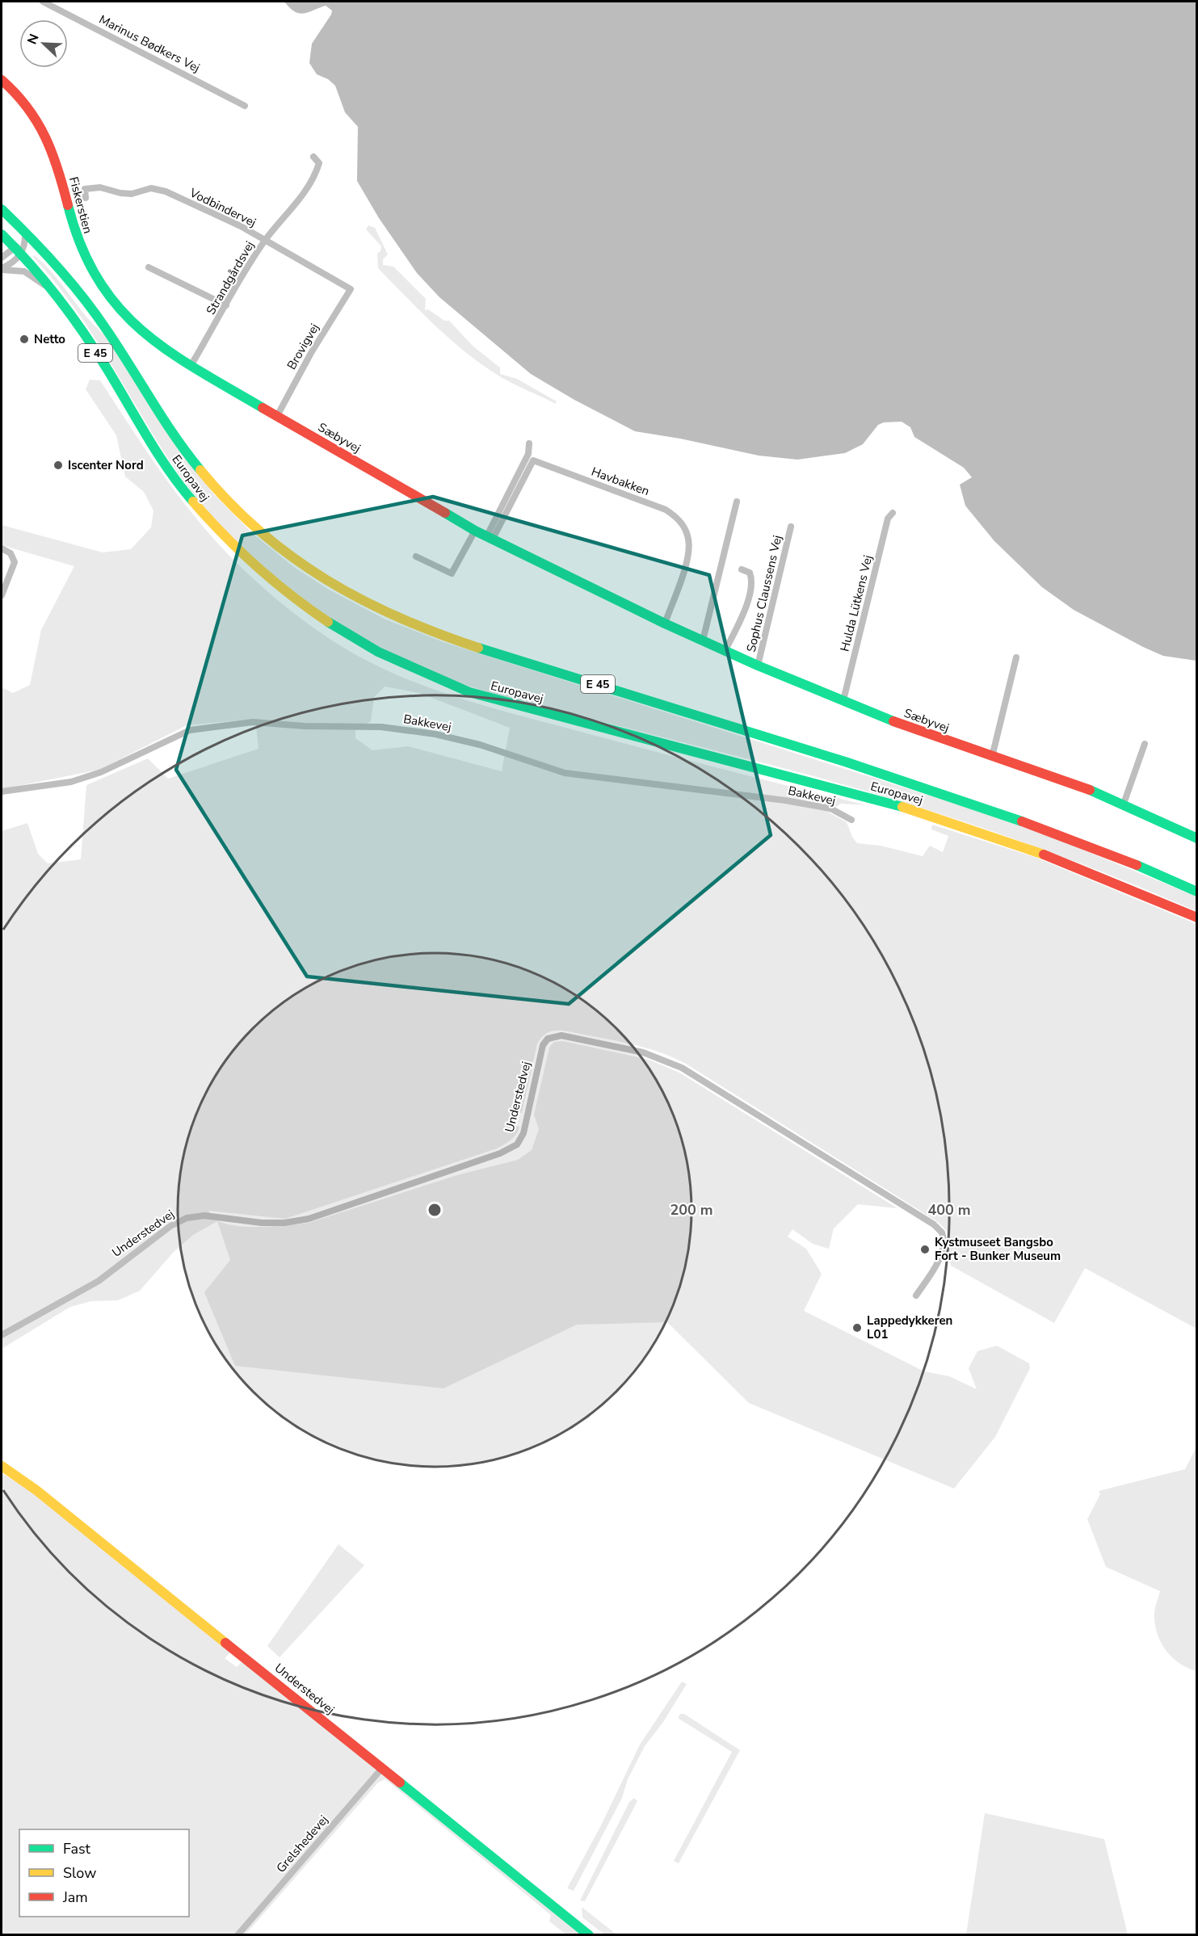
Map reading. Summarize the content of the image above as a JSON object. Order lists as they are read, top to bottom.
{
  "streets": {
    "main road": [
      "Fiskerstien",
      "E 45",
      "Sæbyvej",
      "Europavej",
      "Understedvej"
    ],
    "street": [
      "Marinus Bødkers Vej",
      "Vodbindervej",
      "Strandgårdsvej",
      "Brovigvej",
      "Havbakken",
      "Sophus Claussens Vej",
      "Hulda Lütkens Vej",
      "Bakkevej",
      "Grelshedevej"
    ]
  },
  "crossings": [
    ["Fiskerstien", "Strandgårdsvej"],
    ["Fiskerstien", "Sæbyvej"],
    ["Vodbindervej", "Strandgårdsvej"],
    ["Vodbindervej", "Brovigvej"],
    ["Strandgårdsvej", "Sæbyvej"],
    ["Brovigvej", "Sæbyvej"],
    ["Sæbyvej", "Havbakken"],
    ["Sæbyvej", "Sophus Claussens Vej"],
    ["Sæbyvej", "Hulda Lütkens Vej"],
    ["Understedvej", "Grelshedevej"]
  ],
  "places": [
    "Netto",
    "Iscenter Nord",
    "Kystmuseet Bangsbo Fort - Bunker Museum",
    "Lappedykkeren L01"
  ],
  "legend": ["Fast", "Slow", "Jam"],
  "north": "top left",
  "rings": ["200 m", "400 m"]
}
